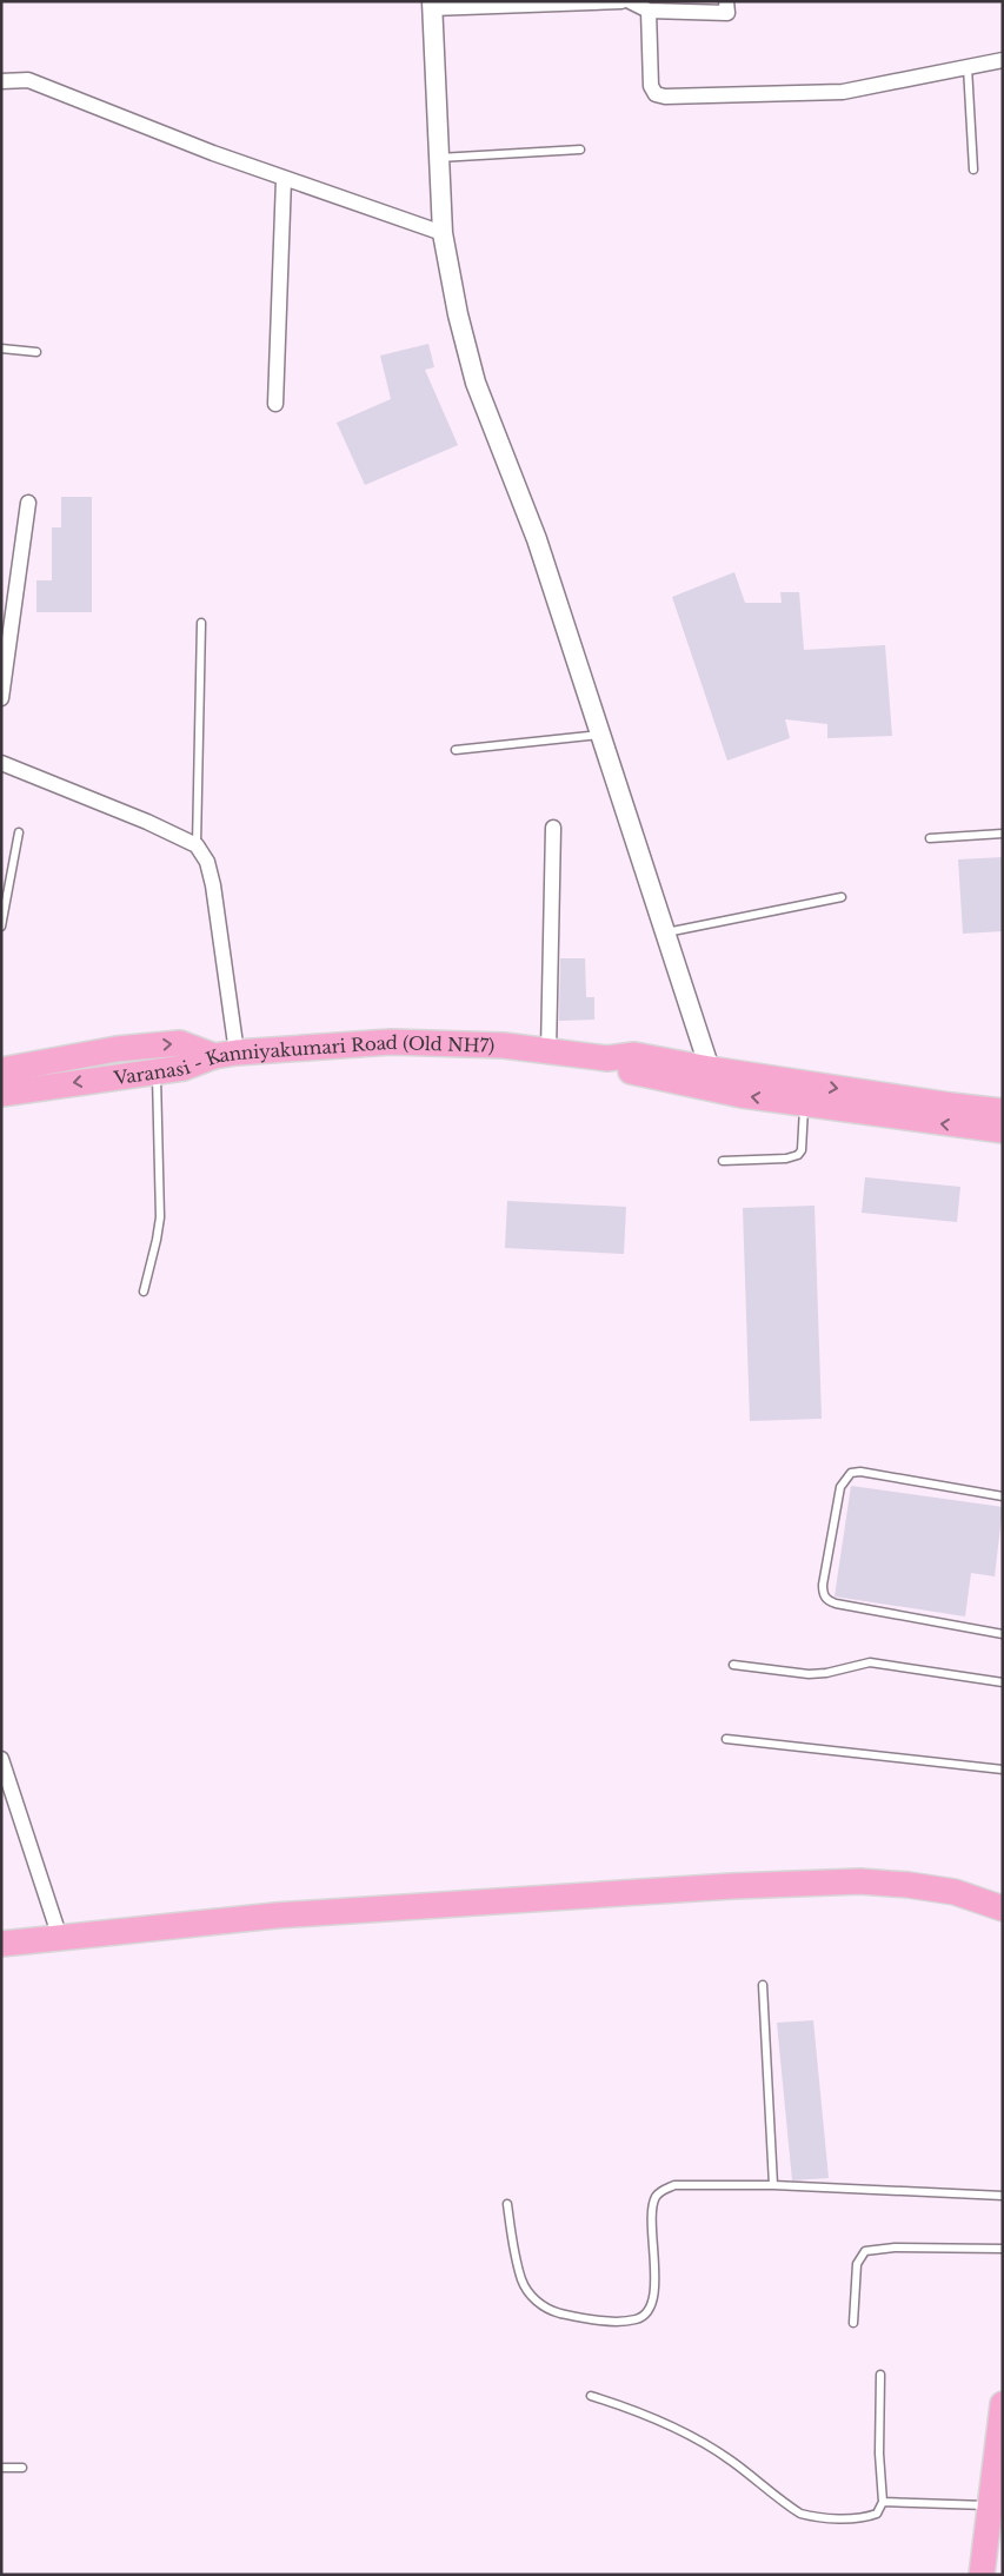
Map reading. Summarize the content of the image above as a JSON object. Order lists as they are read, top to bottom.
{
  "streets": {
    "main road": ["Varanasi - Kanniyakumari Road (Old NH7)"]
  }
}
